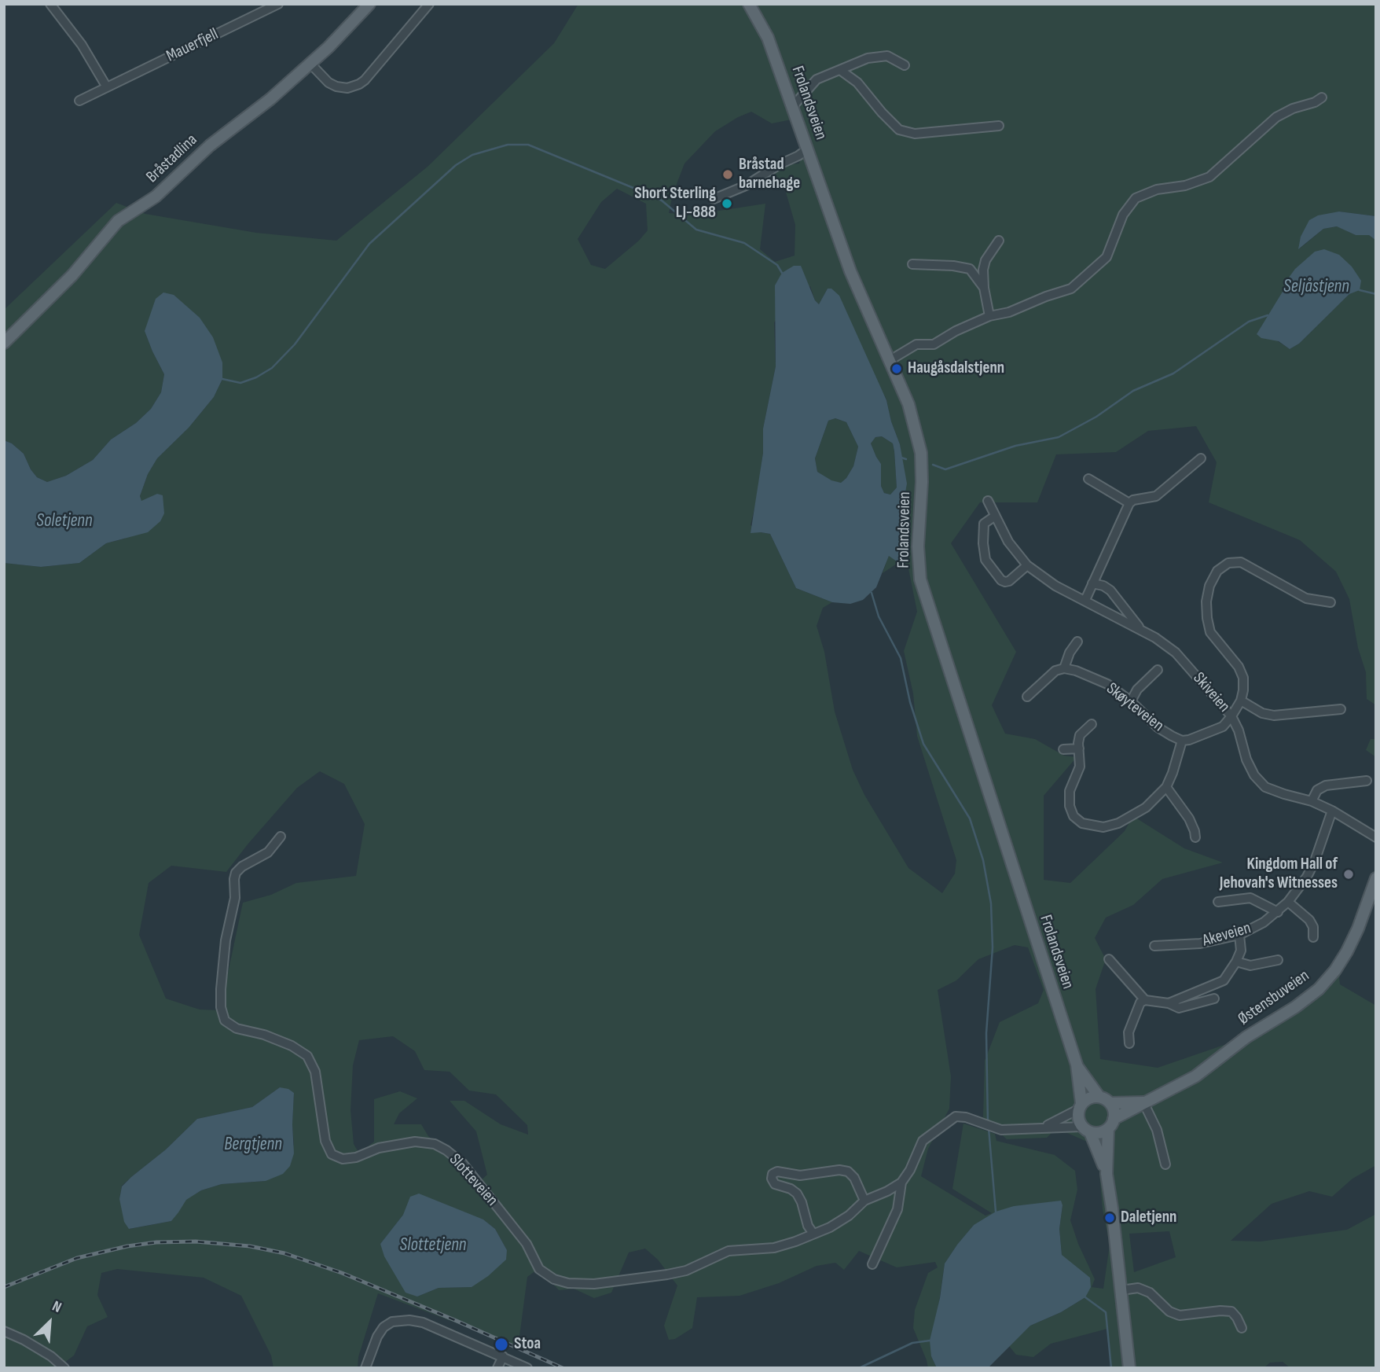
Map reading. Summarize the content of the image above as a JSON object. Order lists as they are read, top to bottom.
{
  "streets": {
    "main road": ["Frolandsveien", "Bråstadlina", "Østensbuveien"],
    "street": [
      "Mauerfjell",
      "Skiveien",
      "Skøyteveien",
      "Akeveien",
      "Slotteveien"
    ]
  },
  "crossings": [
    ["Frolandsveien", "Østensbuveien"],
    ["Skiveien", "Skøyteveien"],
    ["Skiveien", "Akeveien"]
  ],
  "water": [
    "Seljåstjenn",
    "Soletjenn",
    "Bergtjenn",
    "Slottetjenn"
  ],
  "places": [
    "Bråstad barnehage",
    "Short Sterling LJ-888",
    "Haugåsdalstjenn",
    "Kingdom Hall of Jehovah's Witnesses",
    "Daletjenn",
    "Stoa"
  ],
  "north": "top right"
}
